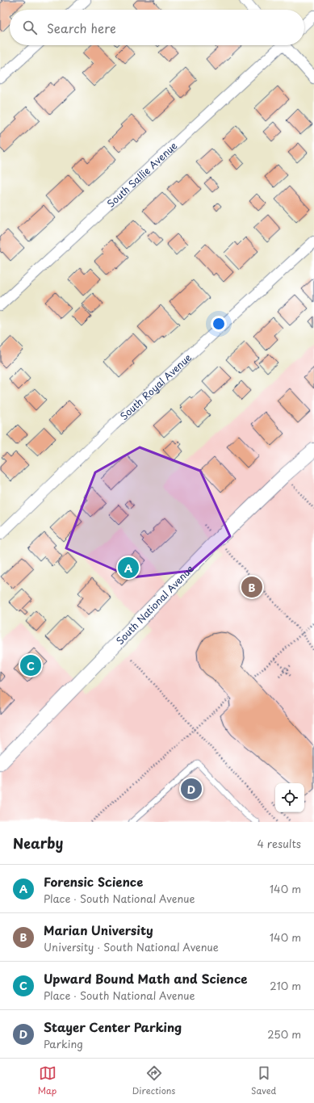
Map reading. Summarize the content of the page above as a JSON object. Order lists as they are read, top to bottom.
{
  "streets": {
    "street": ["South Sallie Avenue", "South Royal Avenue", "South National Avenue"]
  },
  "page": {
    "search": "Search here",
    "pins": [
      "A",
      "B",
      "C",
      "D"
    ],
    "heading": ["Nearby", "4 results"],
    "list": [
      {
        "mark": "A",
        "name": "Forensic Science",
        "note": "Place · South National Avenue",
        "value": "140 m"
      },
      {
        "mark": "B",
        "name": "Marian University",
        "note": "University · South National Avenue",
        "value": "140 m"
      },
      {
        "mark": "C",
        "name": "Upward Bound Math and Science",
        "note": "Place · South National Avenue",
        "value": "210 m"
      },
      {
        "mark": "D",
        "name": "Stayer Center Parking",
        "note": "Parking",
        "value": "250 m"
      }
    ],
    "nav": ["Map", "Directions", "Saved"]
  }
}
